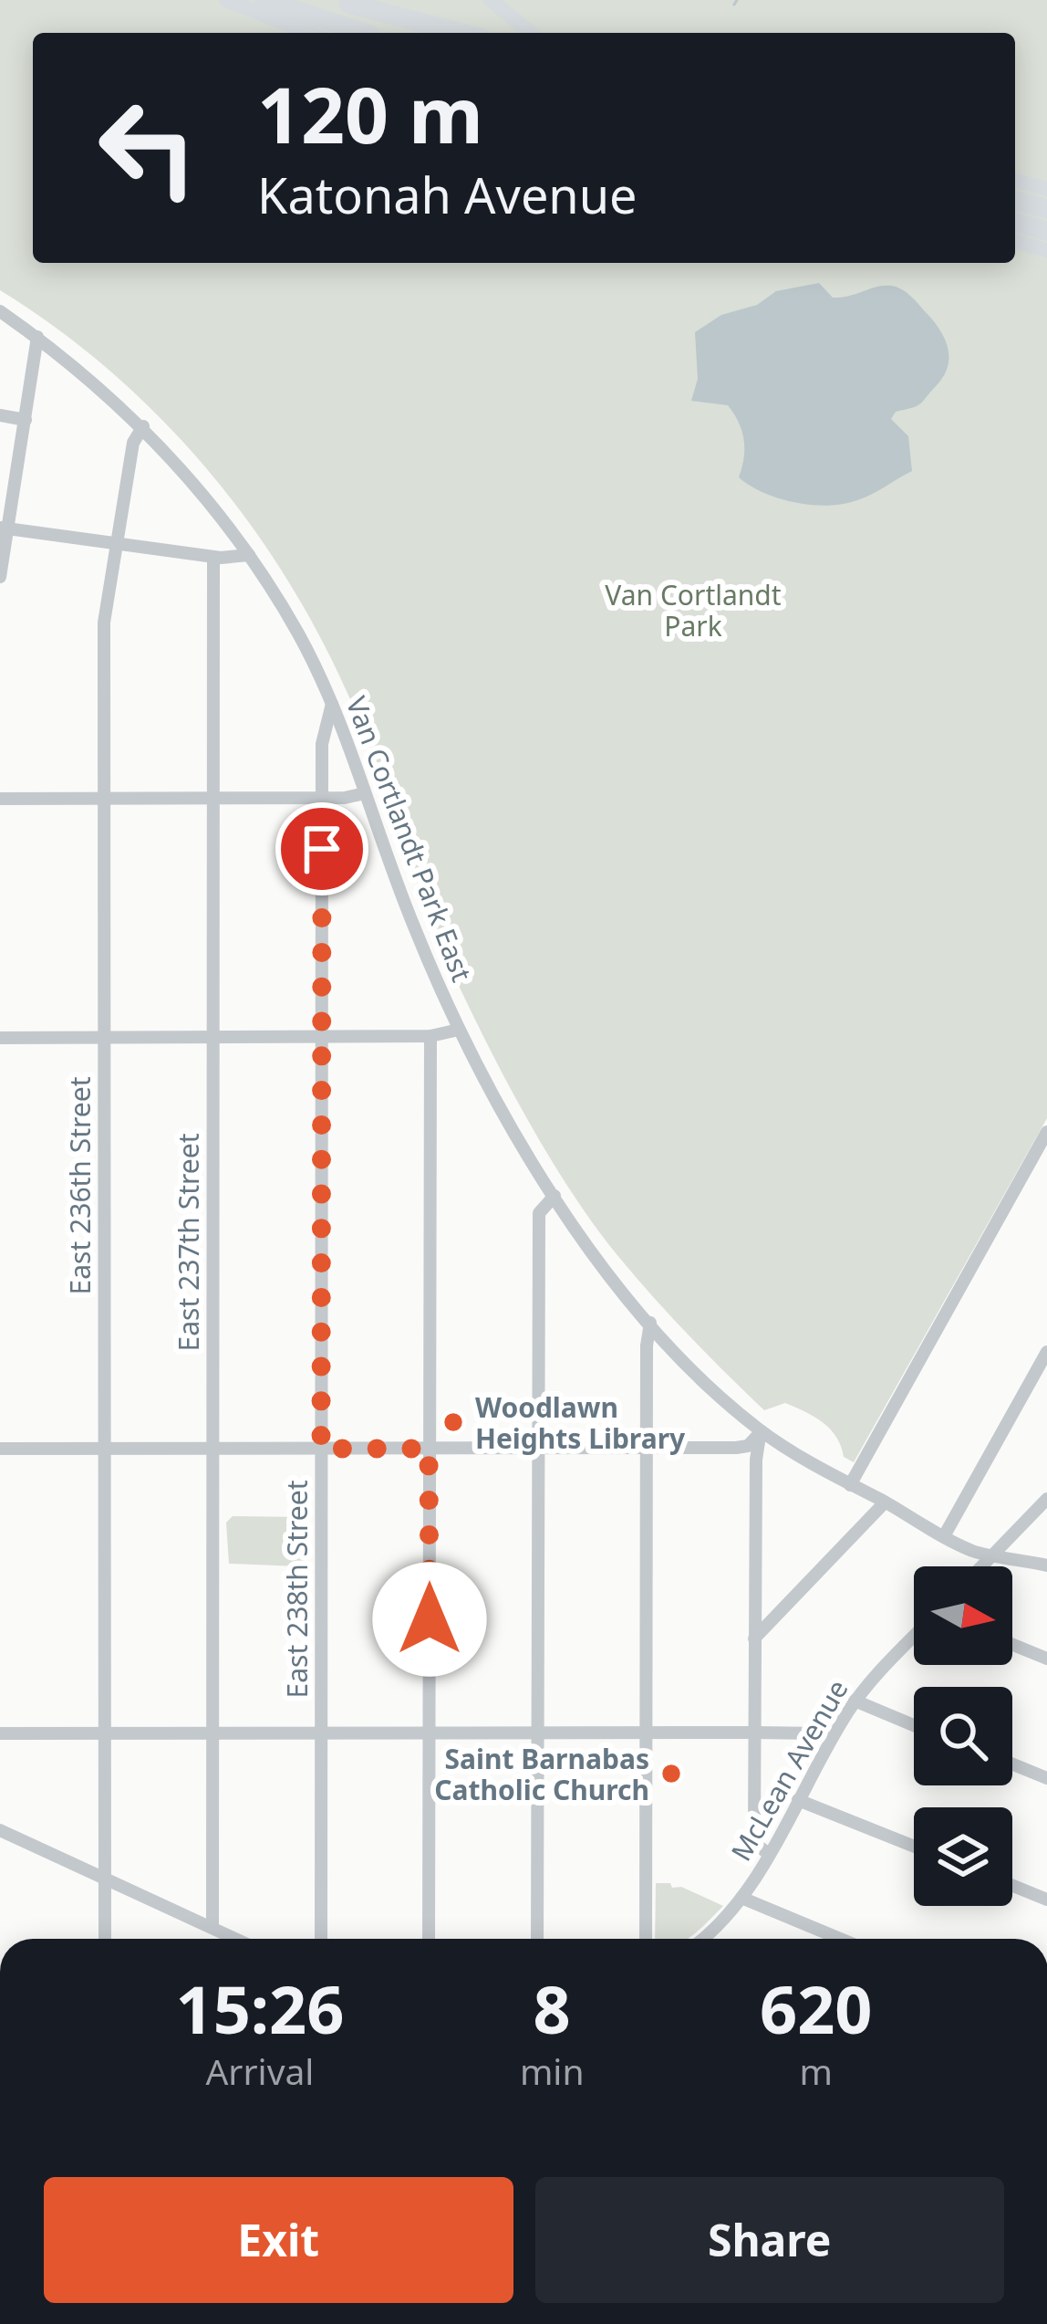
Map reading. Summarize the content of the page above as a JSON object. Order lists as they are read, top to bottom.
{
  "streets": {
    "street": [
      "Van Cortlandt Park East",
      "East 236th Street",
      "East 237th Street",
      "East 238th Street",
      "McLean Avenue"
    ]
  },
  "crossings": [
    ["Van Cortlandt Park East", "East 236th Street"],
    ["Van Cortlandt Park East", "East 238th Street"]
  ],
  "parks": ["Van Cortlandt Park"],
  "places": ["Woodlawn Heights Library", "Saint Barnabas Catholic Church"],
  "north": "right",
  "page": {
    "turn": ["120 m", "Katonah Avenue"],
    "eta": [
      "15:26",
      "Arrival",
      "8",
      "min",
      "620",
      "m"
    ],
    "buttons": ["Exit", "Share"]
  }
}
